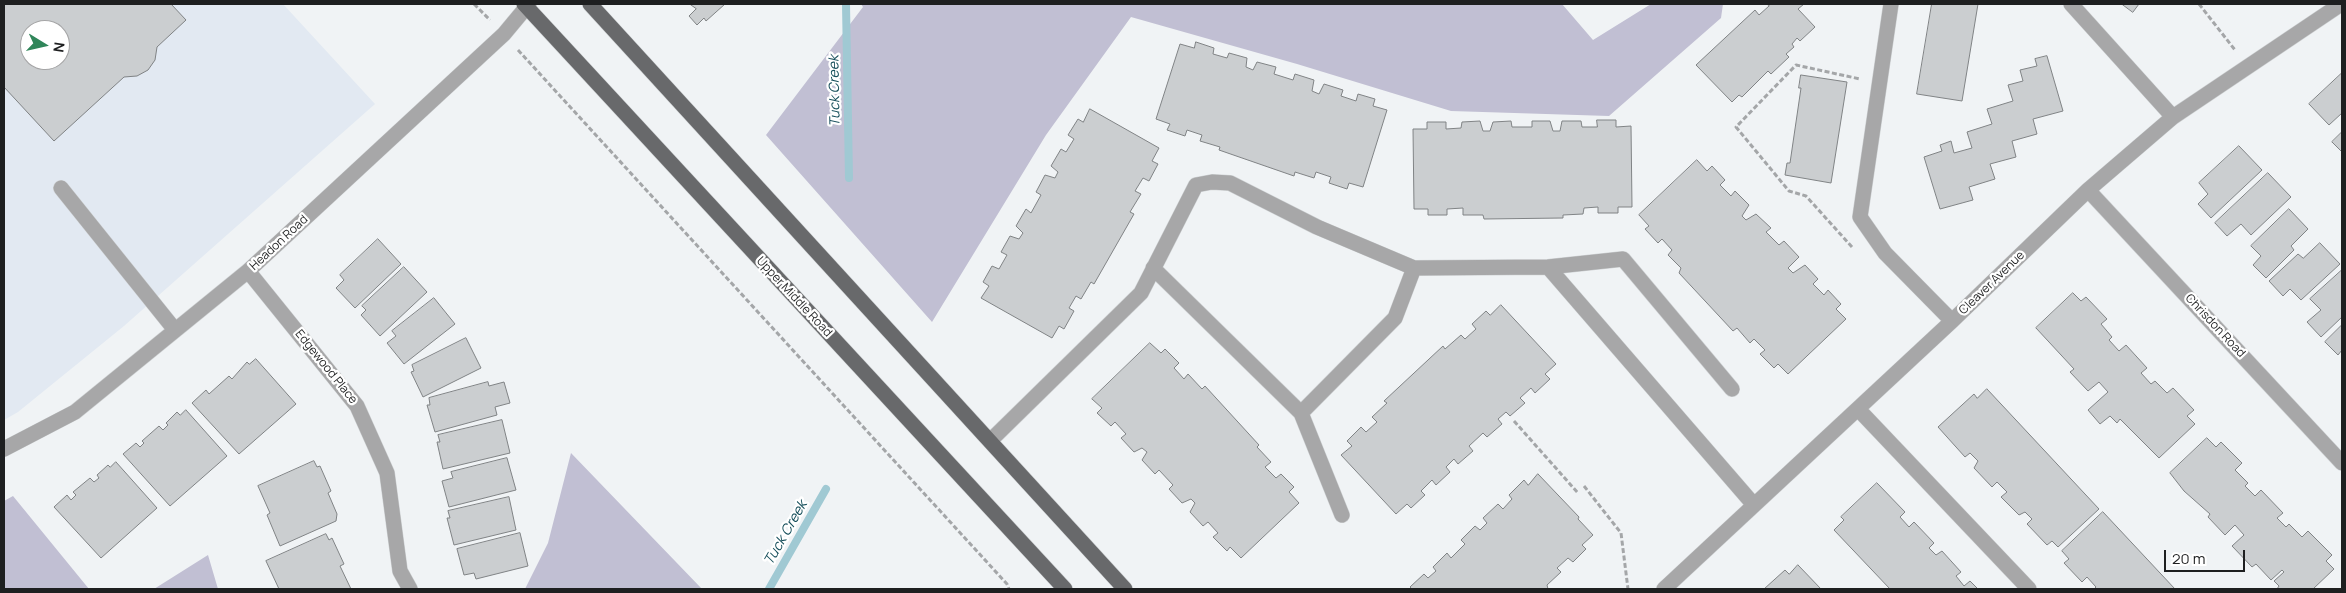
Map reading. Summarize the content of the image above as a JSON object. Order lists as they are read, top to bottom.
{
  "streets": {
    "main road": ["Upper Middle Road"],
    "street": [
      "Headon Road",
      "Cleaver Avenue",
      "Chrisdon Road",
      "Edgewood Place"
    ]
  },
  "crossings": [
    ["Headon Road", "Upper Middle Road"],
    ["Headon Road", "Edgewood Place"],
    ["Cleaver Avenue", "Chrisdon Road"]
  ],
  "water": ["Tuck Creek"],
  "scale_bar": "20 m",
  "north": "right"
}
